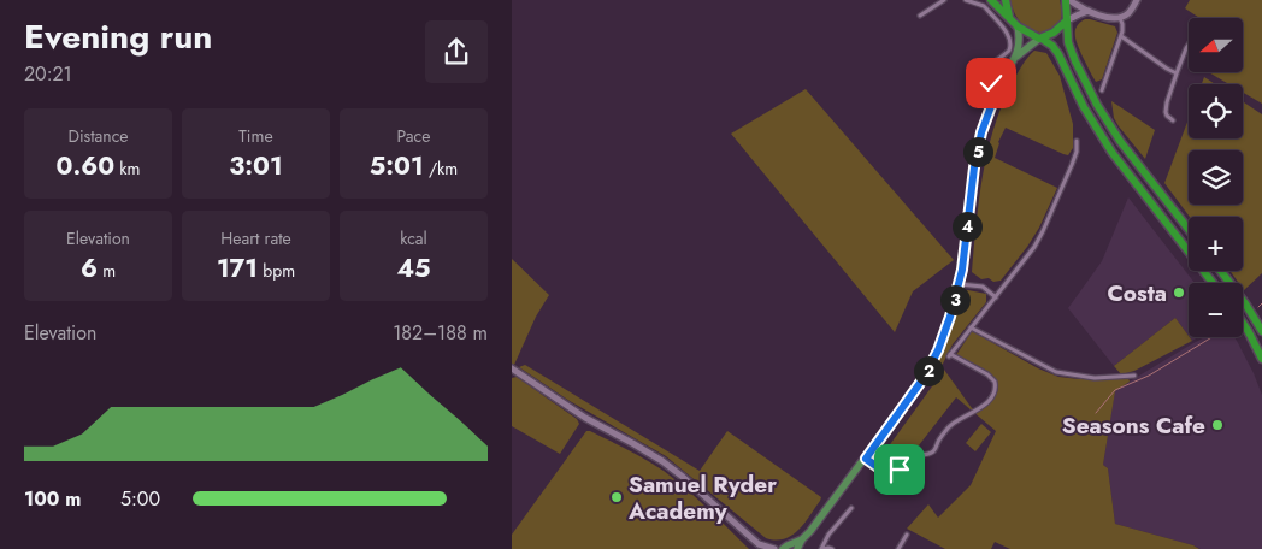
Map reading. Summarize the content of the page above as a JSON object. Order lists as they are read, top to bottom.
{
  "places": ["Costa", "Seasons Cafe", "Samuel Ryder Academy"],
  "north": "left",
  "page": {
    "heading": ["Evening run", "20:21"],
    "map_buttons": ["+", "−"],
    "stats": [
      ["Distance", "0.60 km"],
      ["Time", "3:01"],
      ["Pace", "5:01 /km"],
      ["Elevation", "6 m"],
      ["Heart rate", "171 bpm"],
      ["kcal", "45"]
    ],
    "pins": [
      "5",
      "4",
      "3",
      "2"
    ],
    "chart": ["Elevation", "182–188 m"],
    "list": [
      {
        "name": "100 m",
        "note": "5:00"
      }
    ]
  }
}
